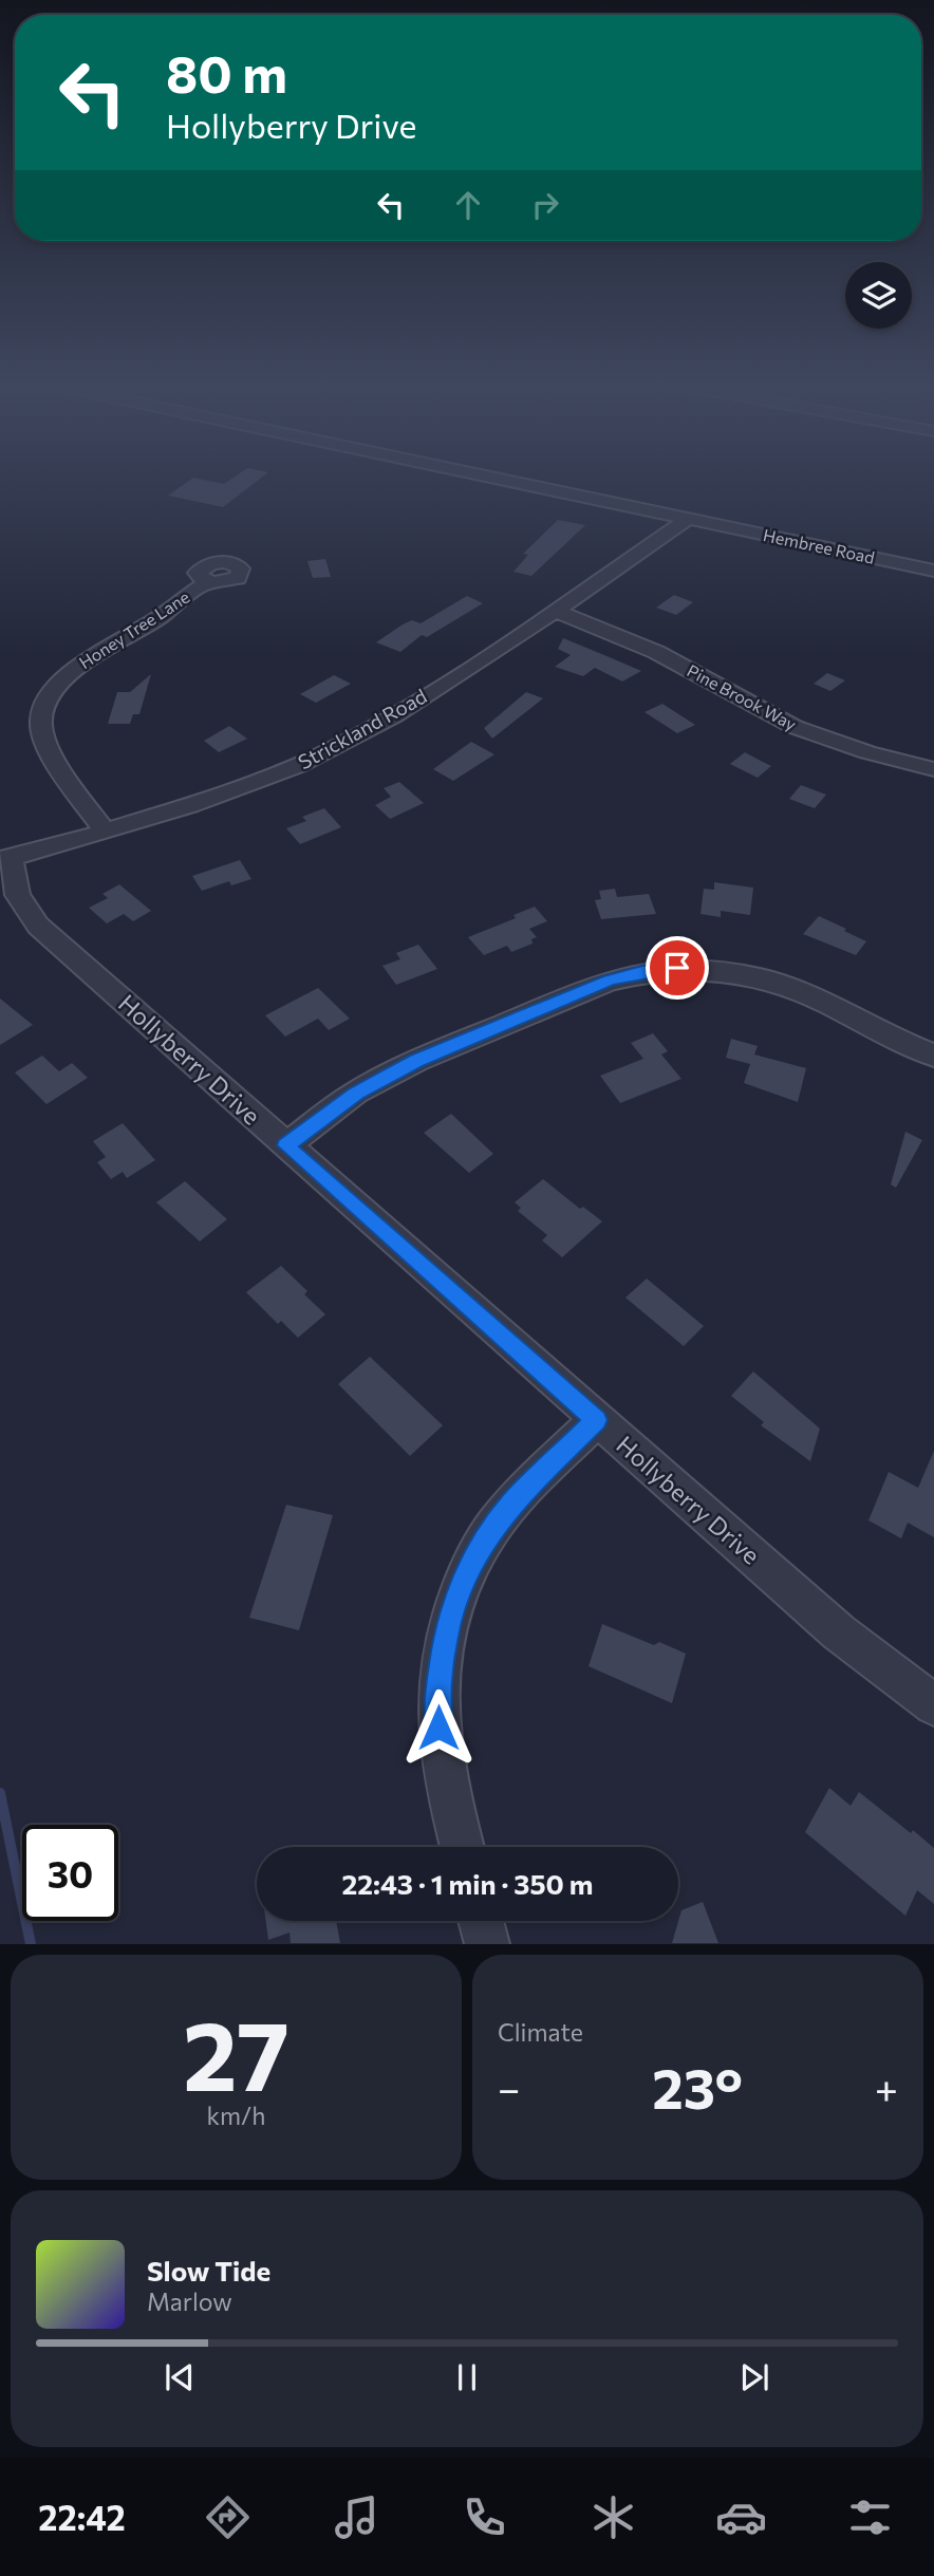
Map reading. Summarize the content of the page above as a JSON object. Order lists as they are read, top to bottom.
{
  "streets": {
    "street": [
      "Hembree Road",
      "Honey Tree Lane",
      "Pine Brook Way",
      "Strickland Road",
      "Hollyberry Drive"
    ]
  },
  "crossings": [
    ["Hembree Road", "Strickland Road"],
    ["Honey Tree Lane", "Strickland Road"],
    ["Pine Brook Way", "Strickland Road"],
    ["Strickland Road", "Hollyberry Drive"]
  ],
  "page": {
    "turn": ["80 m", "Hollyberry Drive"],
    "limit": "30",
    "trip": "22:43 · 1 min · 350 m",
    "tile": [
      ["27", "km/h"],
      "Climate"
    ],
    "heat": ["−", "23°", "+"],
    "song": ["Slow Tide", "Marlow"],
    "tabs": "22:42"
  }
}
